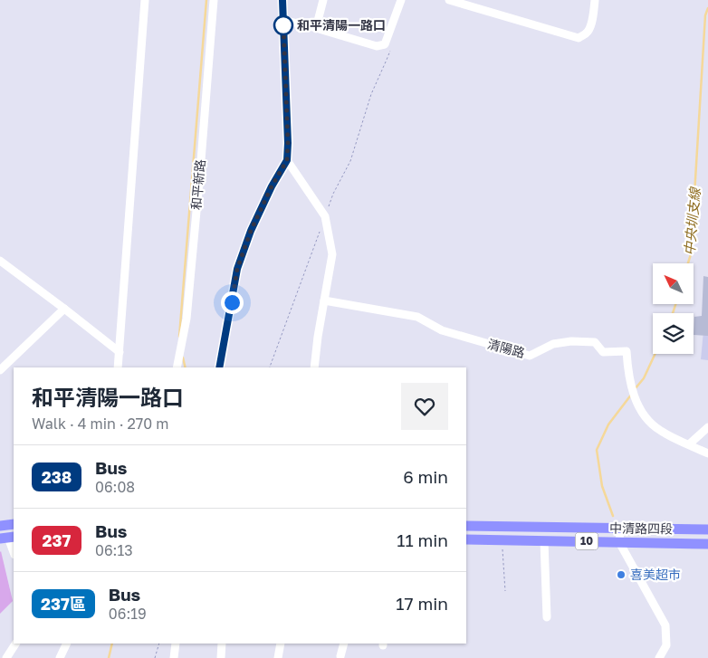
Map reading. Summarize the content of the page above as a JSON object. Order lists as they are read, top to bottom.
{
  "streets": {
    "main road": ["中清路四段", "10"],
    "street": ["和平新路", "清陽路"]
  },
  "water": ["中央圳支線"],
  "places": ["和平清陽一路口", "喜美超市"],
  "lines": ["bus line 238"],
  "north": "top left",
  "page": {
    "heading": ["和平清陽一路口", "Walk · 4 min · 270 m"],
    "list": [
      {
        "mark": "238",
        "name": "Bus",
        "note": "06:08",
        "value": "6 min"
      },
      {
        "mark": "237",
        "name": "Bus",
        "note": "06:13",
        "value": "11 min"
      },
      {
        "mark": "237區",
        "name": "Bus",
        "note": "06:19",
        "value": "17 min"
      }
    ]
  }
}
